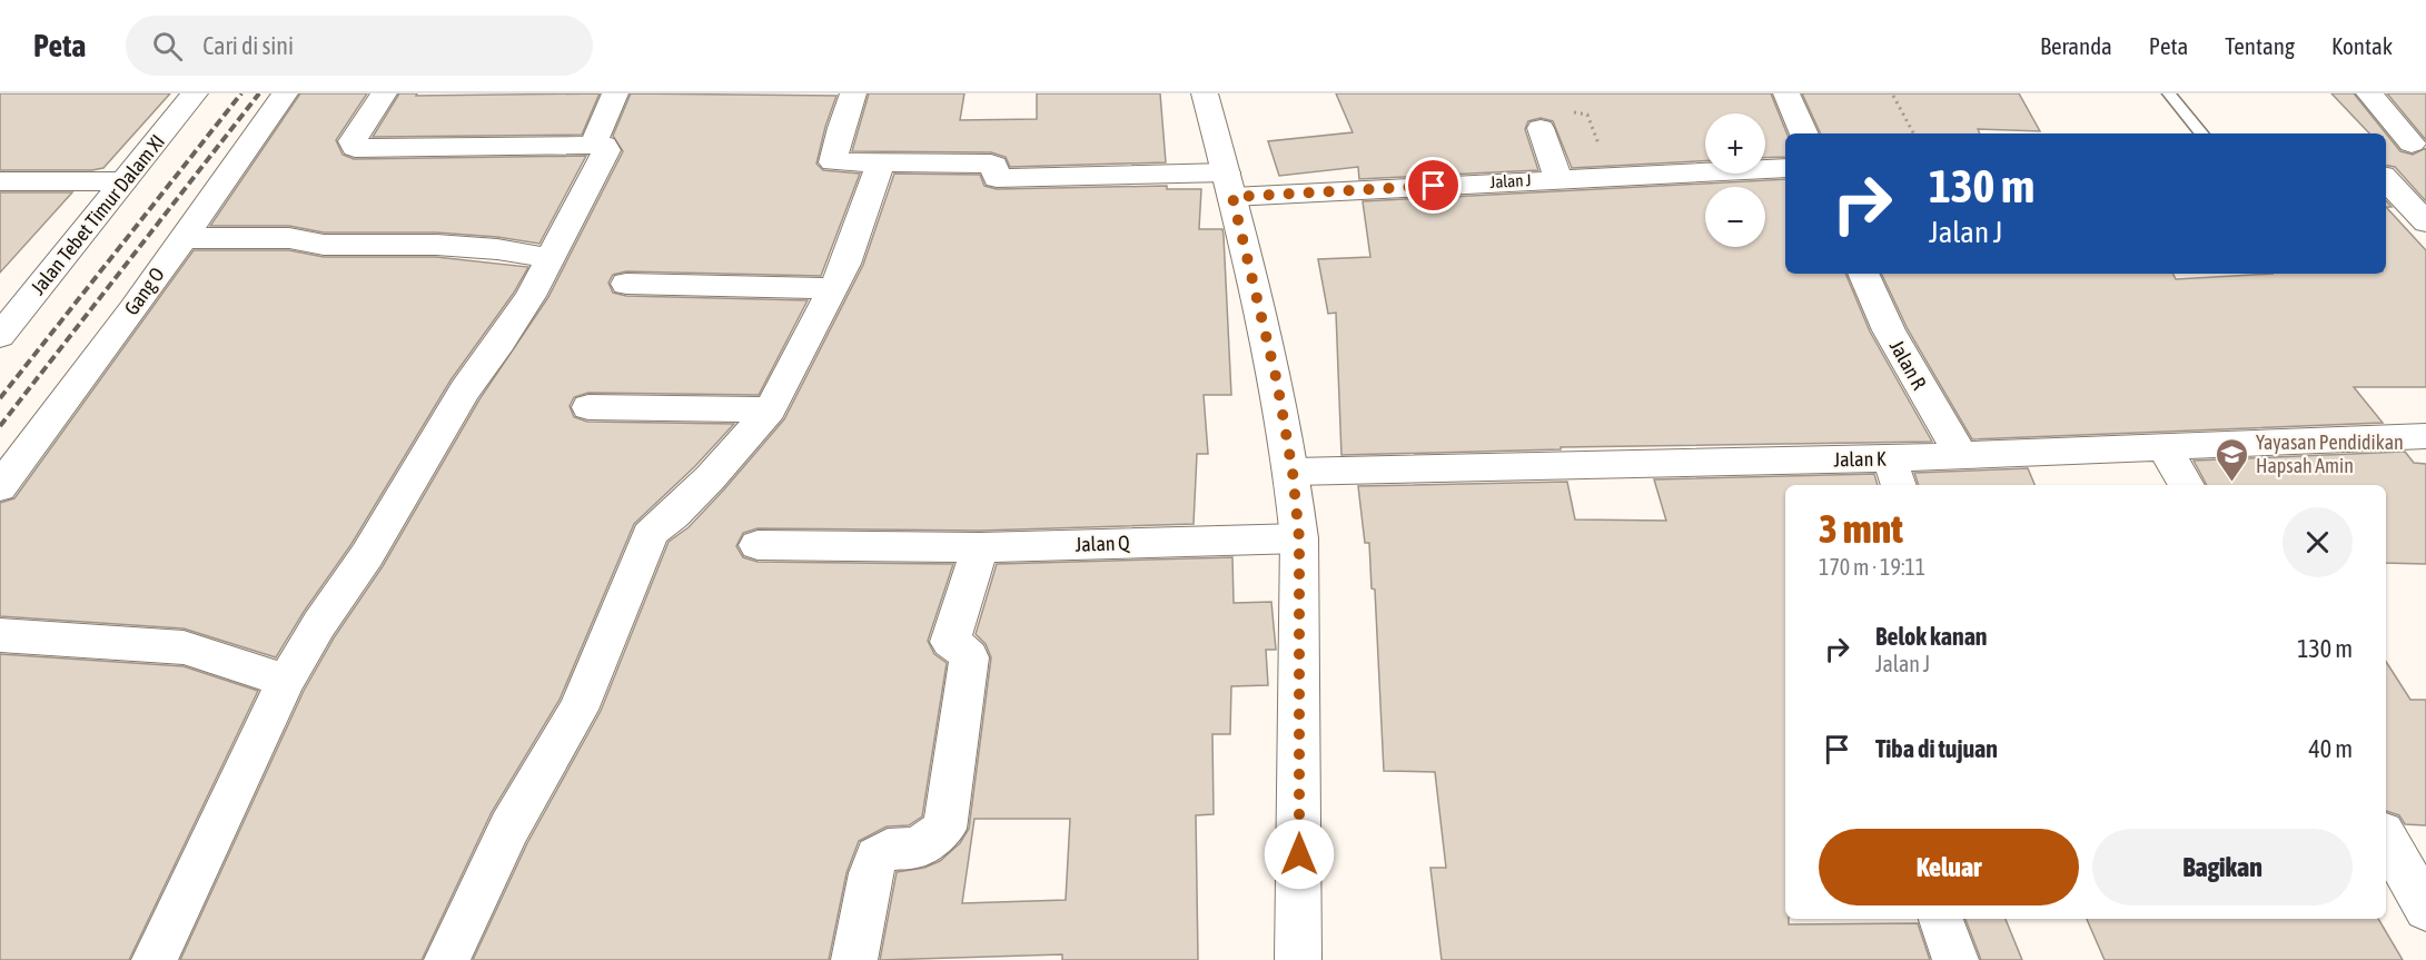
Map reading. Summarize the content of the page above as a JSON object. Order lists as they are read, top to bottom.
{
  "streets": {
    "street": [
      "Jalan J",
      "Jalan Tebet Timur Dalam XI",
      "Gang O",
      "Jalan R",
      "Jalan K",
      "Jalan Q"
    ]
  },
  "crossings": [
    ["Jalan R", "Jalan K"]
  ],
  "places": {
    "school or university": ["Yayasan Pendidikan Hapsah Amin"]
  },
  "page": {
    "header": "Peta",
    "search": "Cari di sini",
    "nav": [
      "Beranda",
      "Peta",
      "Tentang",
      "Kontak"
    ],
    "map_buttons": ["+", "−"],
    "turn": ["130 m", "Jalan J"],
    "heading": ["3 mnt", "170 m · 19:11"],
    "list": [
      {
        "name": "Belok kanan",
        "note": "Jalan J",
        "value": "130 m"
      },
      {
        "name": "Tiba di tujuan",
        "value": "40 m"
      }
    ],
    "buttons": ["Keluar", "Bagikan"]
  }
}
